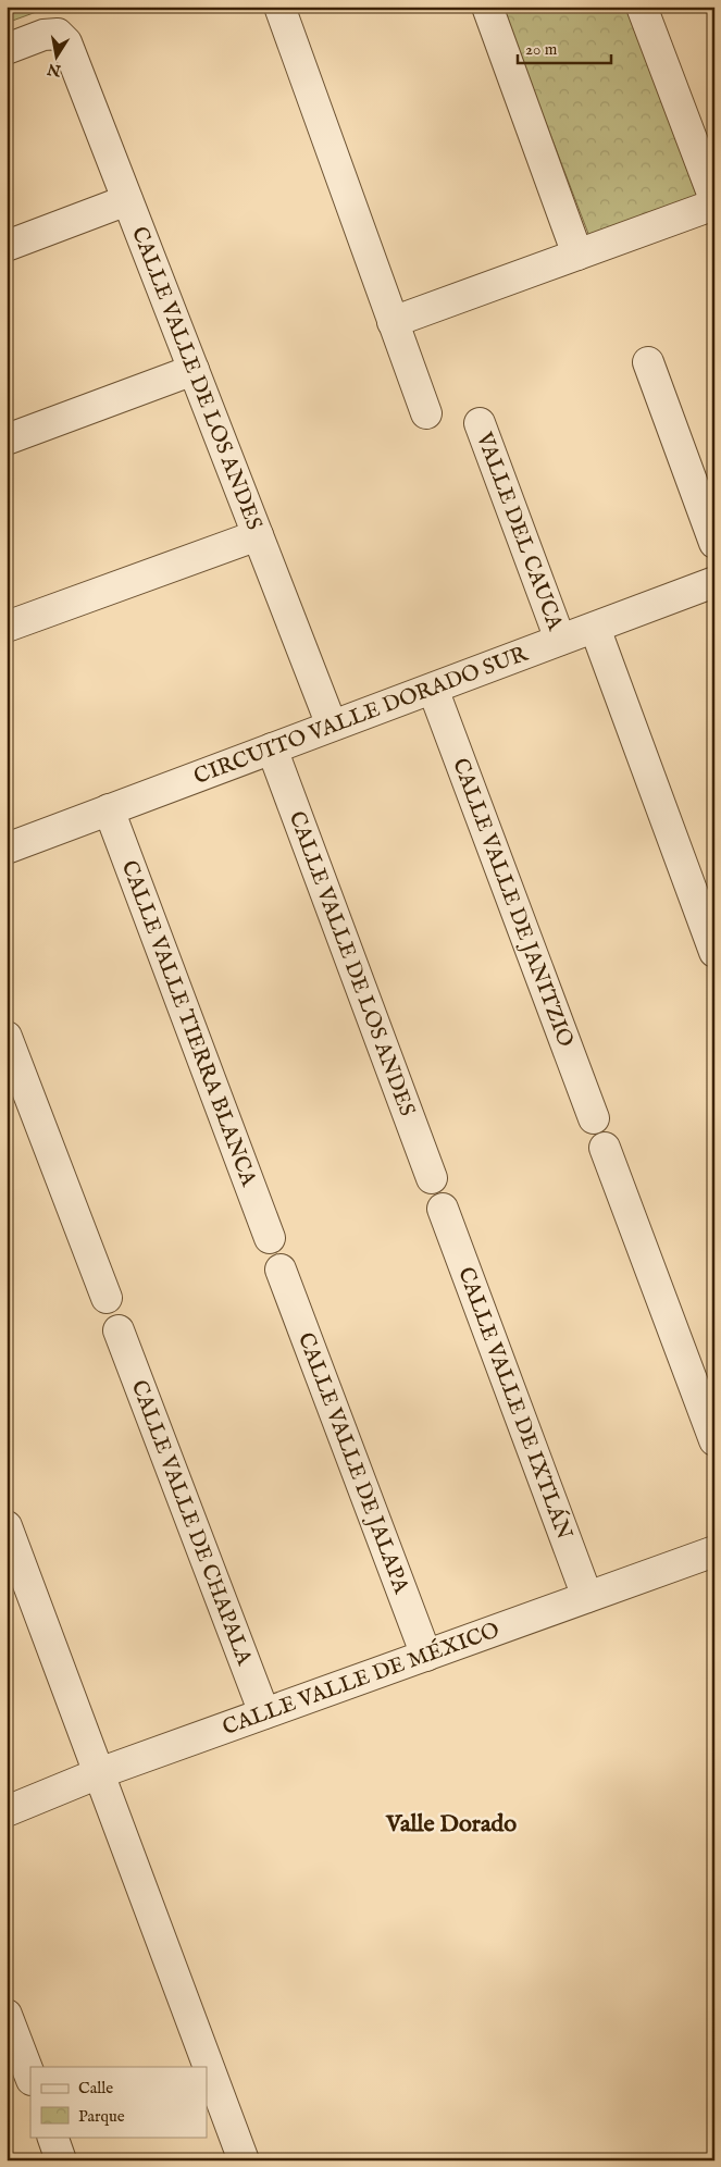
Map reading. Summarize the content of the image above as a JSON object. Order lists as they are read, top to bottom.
{
  "streets": {
    "street": [
      "CALLE VALLE DE LOS ANDES",
      "VALLE DEL CAUCA",
      "CIRCUITO VALLE DORADO SUR",
      "CALLE VALLE DE JANITZIO",
      "CALLE VALLE TIERRA BLANCA",
      "CALLE VALLE DE IXTLÁN",
      "CALLE VALLE DE JALAPA",
      "CALLE VALLE DE CHAPALA",
      "CALLE VALLE DE MÉXICO"
    ]
  },
  "crossings": [
    ["CALLE VALLE DE LOS ANDES", "CIRCUITO VALLE DORADO SUR"],
    ["VALLE DEL CAUCA", "CIRCUITO VALLE DORADO SUR"],
    ["CIRCUITO VALLE DORADO SUR", "CALLE VALLE DE JANITZIO"],
    ["CIRCUITO VALLE DORADO SUR", "CALLE VALLE TIERRA BLANCA"],
    ["CALLE VALLE DE IXTLÁN", "CALLE VALLE DE MÉXICO"],
    ["CALLE VALLE DE JALAPA", "CALLE VALLE DE MÉXICO"],
    ["CALLE VALLE DE CHAPALA", "CALLE VALLE DE MÉXICO"]
  ],
  "districts": ["Valle Dorado"],
  "legend": ["Calle", "Parque"],
  "scale_bar": "20 m",
  "north": "bottom"
}
